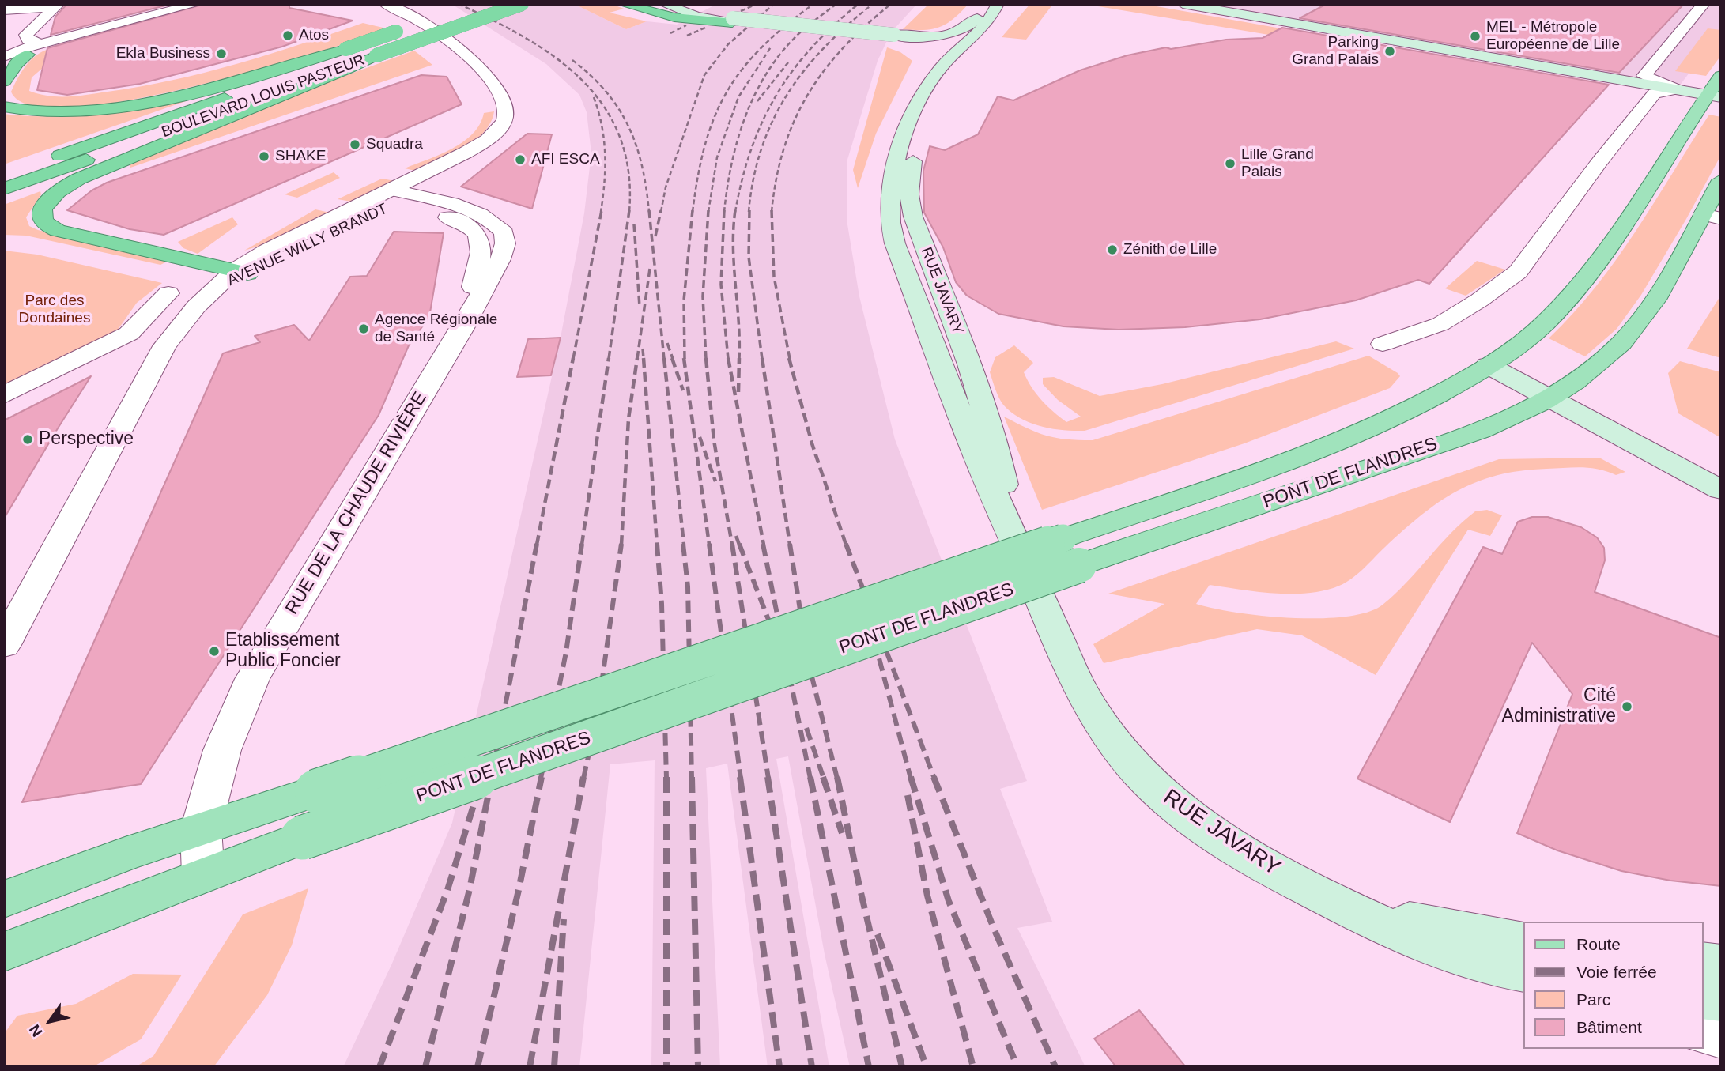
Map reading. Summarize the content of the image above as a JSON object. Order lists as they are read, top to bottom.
{
  "streets": {
    "highway": ["BOULEVARD LOUIS PASTEUR"],
    "main road": ["RUE JAVARY", "PONT DE FLANDRES"],
    "street": ["AVENUE WILLY BRANDT", "RUE DE LA CHAUDE RIVIÈRE"]
  },
  "crossings": [
    ["AVENUE WILLY BRANDT", "RUE DE LA CHAUDE RIVIÈRE"],
    ["PONT DE FLANDRES", "RUE DE LA CHAUDE RIVIÈRE"]
  ],
  "parks": ["Parc des Dondaines"],
  "places": [
    "Atos",
    "MEL - Métropole Européenne de Lille",
    "Parking Grand Palais",
    "Ekla Business",
    "Squadra",
    "SHAKE",
    "AFI ESCA",
    "Lille Grand Palais",
    "Zénith de Lille",
    "Agence Régionale de Santé",
    "Perspective",
    "Etablissement Public Foncier",
    "Cité Administrative"
  ],
  "legend": [
    "Route",
    "Voie ferrée",
    "Parc",
    "Bâtiment"
  ],
  "north": "bottom left"
}
